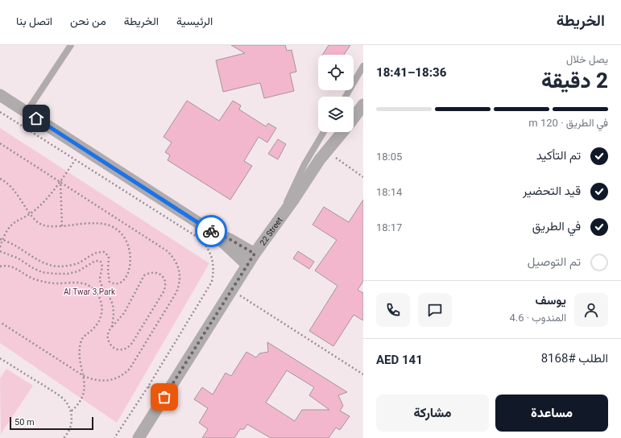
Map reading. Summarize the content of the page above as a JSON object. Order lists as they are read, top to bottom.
{
  "streets": {
    "street": ["22 Street"]
  },
  "parks": ["Al Twar 3 Park"],
  "scale_bar": "50 m",
  "page": {
    "header": "الخريطة",
    "nav": [
      "الرئيسية",
      "الخريطة",
      "من نحن",
      "اتصل بنا"
    ],
    "heading": ["2 دقيقة", "يصل خلال", "18:36–18:41"],
    "panel": [
      "يوسف",
      "المندوب · 4.6",
      "الطلب #8168",
      "AED 141"
    ],
    "bar": "في الطريق · 120 m",
    "list": [
      ["تم التأكيد", "18:05"],
      ["قيد التحضير", "18:14"],
      ["في الطريق", "18:17"],
      "تم التوصيل"
    ],
    "buttons": ["مساعدة", "مشاركة"],
    "scale": "50 m"
  }
}
